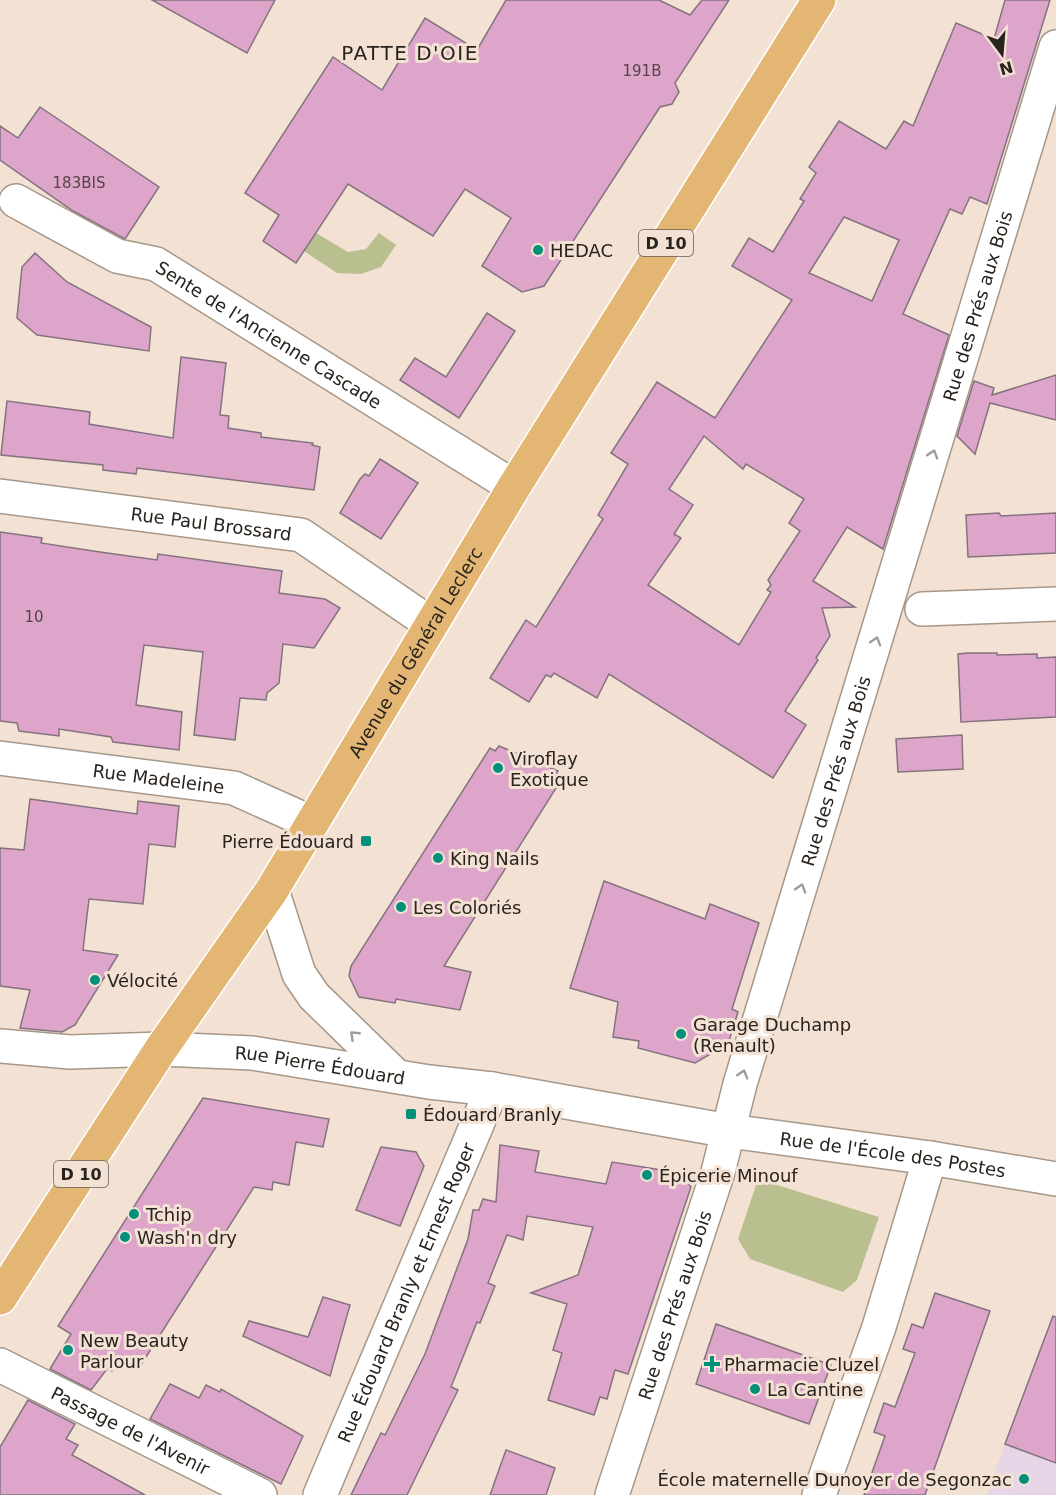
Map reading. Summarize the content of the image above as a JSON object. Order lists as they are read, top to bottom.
{
  "streets": {
    "main road": ["D 10", "Avenue du Général Leclerc"],
    "street": [
      "Rue des Prés aux Bois",
      "Sente de l'Ancienne Cascade",
      "Rue Paul Brossard",
      "Rue Madeleine",
      "Rue Pierre Édouard",
      "Rue de l'École des Postes",
      "Rue Édouard Branly et Ernest Roger",
      "Passage de l'Avenir"
    ]
  },
  "crossings": [
    ["Rue des Prés aux Bois", "Rue de l'École des Postes"],
    ["Sente de l'Ancienne Cascade", "Avenue du Général Leclerc"],
    ["Rue Paul Brossard", "Avenue du Général Leclerc"],
    ["Avenue du Général Leclerc", "Rue Madeleine"],
    ["Avenue du Général Leclerc", "Rue Pierre Édouard"],
    ["Rue Pierre Édouard", "Rue de l'École des Postes"],
    ["Rue de l'École des Postes", "Rue Édouard Branly et Ernest Roger"]
  ],
  "one_way": ["Rue des Prés aux Bois", "Rue Pierre Édouard"],
  "districts": ["PATTE D'OIE"],
  "places": {
    "other": [
      "HEDAC",
      "Viroflay Exotique",
      "King Nails",
      "Les Coloriés",
      "Vélocité",
      "Garage Duchamp (Renault)",
      "Épicerie Minouf",
      "Tchip",
      "Wash'n dry",
      "New Beauty Parlour",
      "La Cantine",
      "École maternelle Dunoyer de Segonzac"
    ],
    "transit": ["Pierre Édouard", "Édouard Branly"],
    "health": ["Pharmacie Cluzel"]
  },
  "house_numbers": ["191B", "183BIS", "10"],
  "north": "bottom"
}
